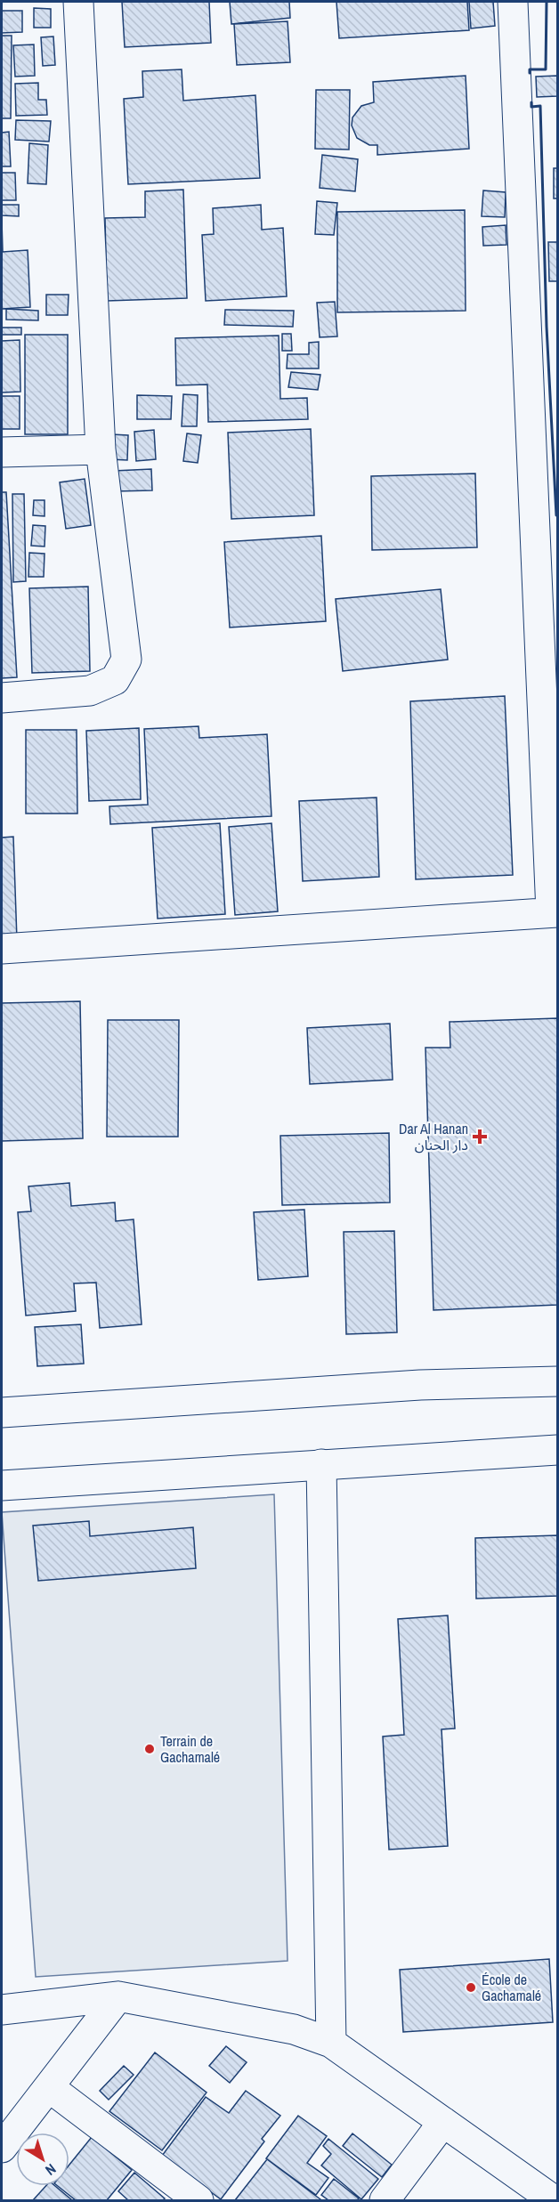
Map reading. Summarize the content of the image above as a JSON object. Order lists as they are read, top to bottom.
{
  "places": {
    "health": ["Dar Al Hanan دار الحنان"],
    "other": ["Terrain de Gachamalé", "École de Gachamalé"]
  },
  "north": "bottom right"
}
